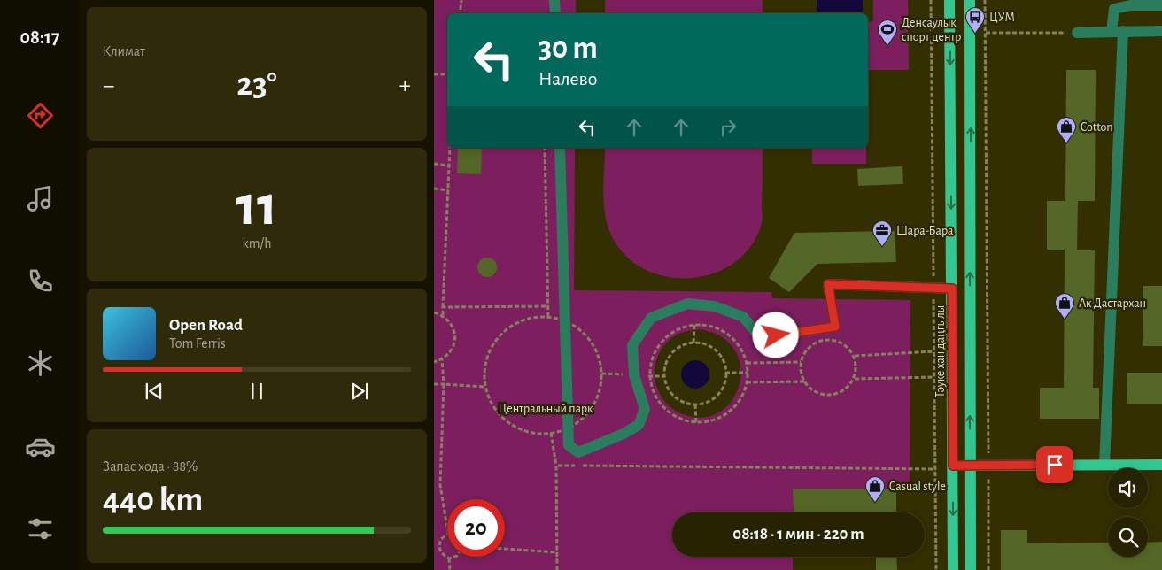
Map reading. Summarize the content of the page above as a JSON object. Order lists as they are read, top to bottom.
{
  "streets": {
    "main road": ["Тәуке хан даңғылы"]
  },
  "parks": ["Центральный парк"],
  "places": {
    "bus stop": ["ЦУМ"],
    "sports": ["Денсаулык спорт центр"],
    "shop": ["Cotton", "Ак Дастархан", "Casual style"],
    "office": ["Шара-Бара"]
  },
  "page": {
    "tabs": "08:17",
    "tile": [
      "Климат",
      ["11", "km/h"],
      ["Запас хода · 88%", "440 km"]
    ],
    "turn": ["30 m", "Налево"],
    "heat": ["−", "23°", "+"],
    "song": ["Open Road", "Tom Ferris"],
    "limit": "20",
    "trip": "08:18 · 1 мин · 220 m"
  }
}
